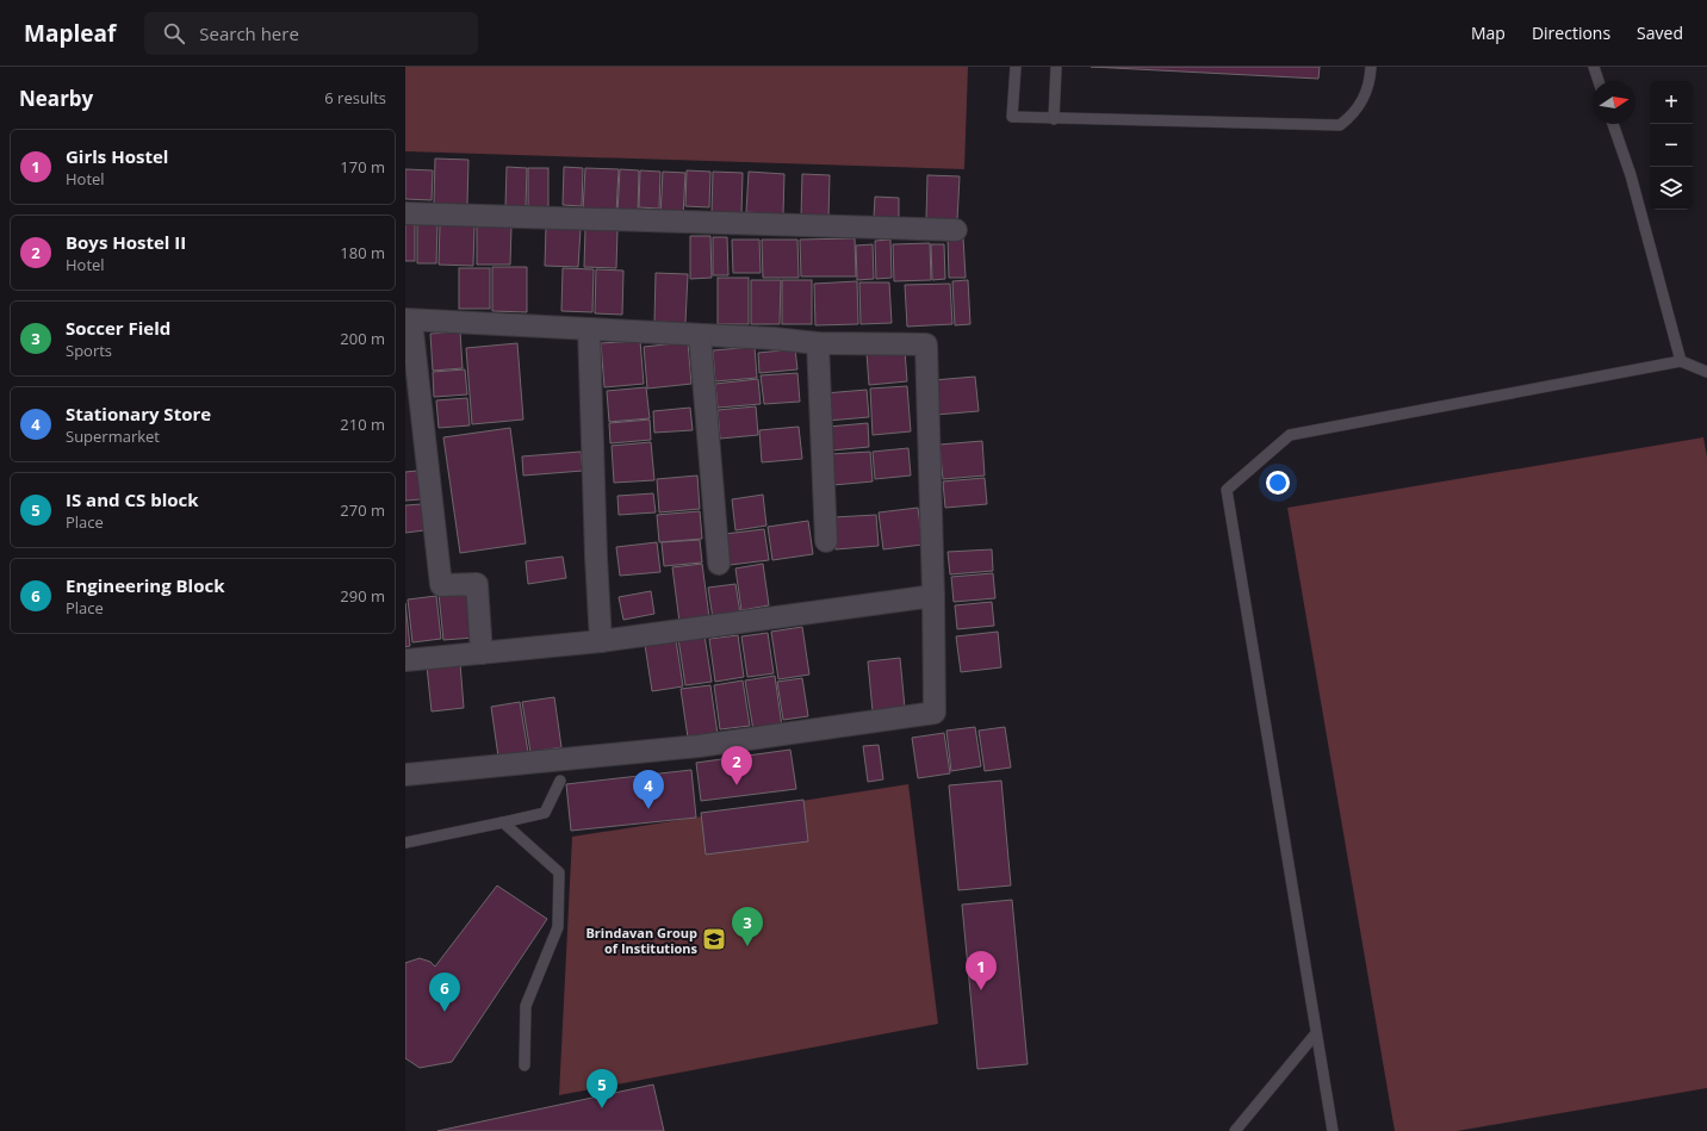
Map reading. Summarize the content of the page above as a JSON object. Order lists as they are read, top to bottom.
{
  "places": {
    "school or university": ["Brindavan Group of Institutions"]
  },
  "north": "right",
  "page": {
    "header": "Mapleaf",
    "search": "Search here",
    "nav": ["Map", "Directions", "Saved"],
    "heading": ["Nearby", "6 results"],
    "map_buttons": ["+", "−"],
    "list": [
      {
        "mark": "1",
        "name": "Girls Hostel",
        "note": "Hotel",
        "value": "170 m"
      },
      {
        "mark": "2",
        "name": "Boys Hostel II",
        "note": "Hotel",
        "value": "180 m"
      },
      {
        "mark": "3",
        "name": "Soccer Field",
        "note": "Sports",
        "value": "200 m"
      },
      {
        "mark": "4",
        "name": "Stationary Store",
        "note": "Supermarket",
        "value": "210 m"
      },
      {
        "mark": "5",
        "name": "IS and CS block",
        "note": "Place",
        "value": "270 m"
      },
      {
        "mark": "6",
        "name": "Engineering Block",
        "note": "Place",
        "value": "290 m"
      }
    ],
    "pins": [
      "2",
      "4",
      "3",
      "1",
      "6",
      "5"
    ]
  }
}
